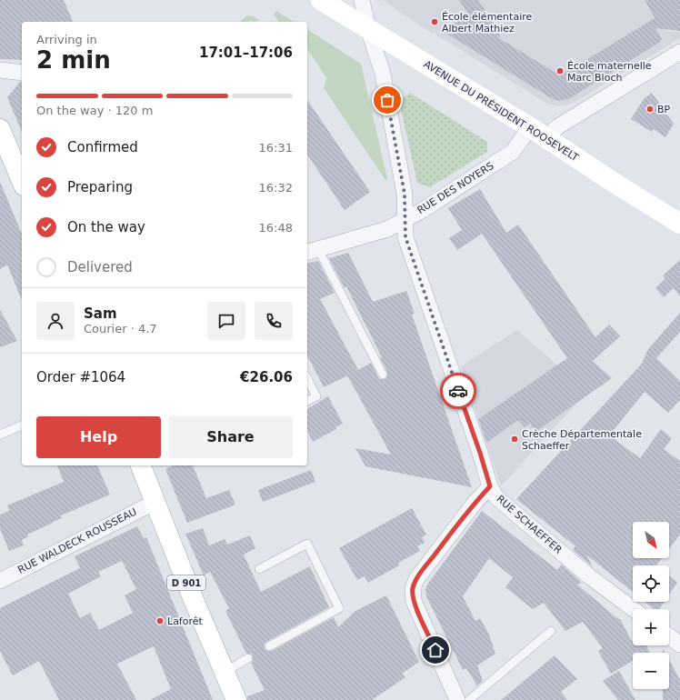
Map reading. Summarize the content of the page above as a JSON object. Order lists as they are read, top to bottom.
{
  "streets": {
    "main road": ["AVENUE DU PRÉSIDENT ROOSEVELT", "D 901"],
    "street": ["RUE DES NOYERS", "RUE SCHAEFFER", "RUE WALDECK ROUSSEAU"]
  },
  "crossings": [
    ["AVENUE DU PRÉSIDENT ROOSEVELT", "RUE DES NOYERS"],
    ["AVENUE DU PRÉSIDENT ROOSEVELT", "RUE SCHAEFFER"],
    ["RUE DES NOYERS", "RUE SCHAEFFER"],
    ["RUE WALDECK ROUSSEAU", "D 901"]
  ],
  "places": [
    "École élémentaire Albert Mathiez",
    "École maternelle Marc Bloch",
    "BP",
    "Crèche Départementale Schaeffer",
    "Laforêt"
  ],
  "north": "bottom right",
  "page": {
    "heading": ["2 min", "Arriving in", "17:01–17:06"],
    "panel": [
      "Sam",
      "Courier · 4.7",
      "Order #1064",
      "€26.06"
    ],
    "bar": "On the way · 120 m",
    "list": [
      ["Confirmed", "16:31"],
      ["Preparing", "16:32"],
      ["On the way", "16:48"],
      "Delivered"
    ],
    "buttons": ["Help", "Share"],
    "map_buttons": ["+", "−"]
  }
}
